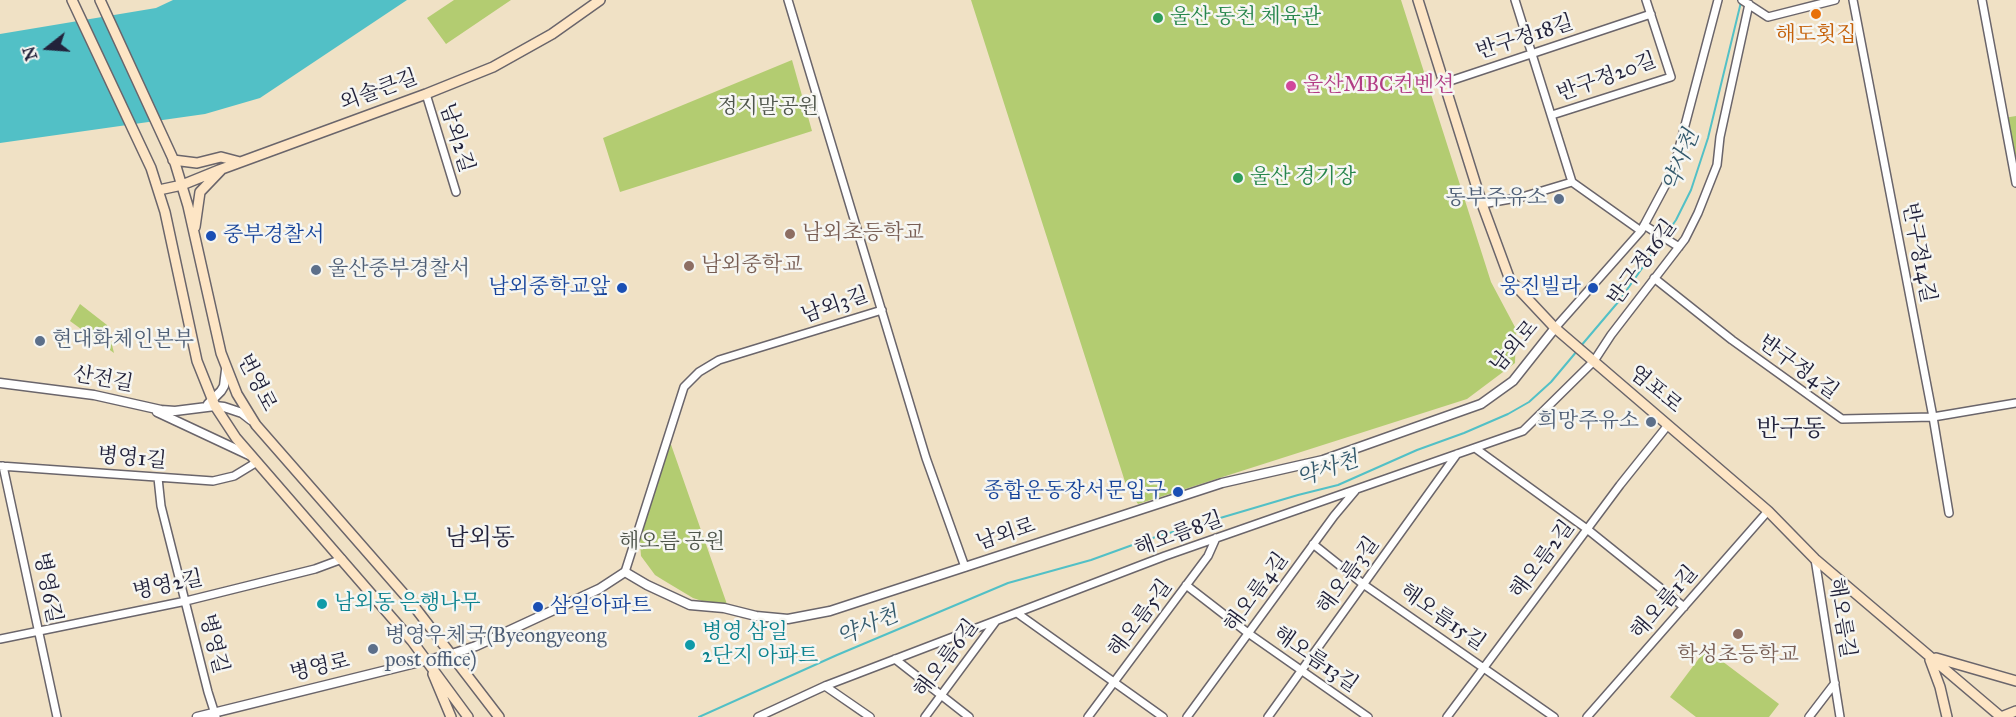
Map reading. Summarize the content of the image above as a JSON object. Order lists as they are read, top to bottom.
{
  "streets": {
    "main road": ["외솔큰길", "번영로", "염포로"],
    "street": [
      "반구정18길",
      "반구정20길",
      "남외2길",
      "반구정14길",
      "반구정16길",
      "남외3길",
      "남외로",
      "반구정4길",
      "산전길",
      "병영1길",
      "해오름8길",
      "해오름2길",
      "해오름3길",
      "병영2길",
      "병영6길",
      "해오름4길",
      "해오름1길",
      "해오름15길",
      "해오름길",
      "해오름5길",
      "병영길",
      "해오름6길",
      "해오름13길",
      "병영로"
    ]
  },
  "crossings": [
    ["반구정18길", "반구정20길"],
    ["반구정18길", "염포로"],
    ["외솔큰길", "남외2길"],
    ["외솔큰길", "번영로"],
    ["반구정14길", "반구정4길"],
    ["반구정16길", "남외로"],
    ["반구정16길", "반구정4길"],
    ["반구정16길", "염포로"],
    ["반구정16길", "해오름8길"],
    ["남외3길", "남외로"],
    ["남외로", "염포로"],
    ["산전길", "번영로"],
    ["번영로", "병영1길"],
    ["번영로", "병영2길"],
    ["번영로", "병영로"],
    ["염포로", "해오름8길"],
    ["염포로", "해오름2길"],
    ["염포로", "해오름1길"],
    ["염포로", "해오름길"],
    ["병영1길", "병영6길"],
    ["병영1길", "병영길"],
    ["해오름8길", "해오름3길"],
    ["해오름8길", "해오름4길"],
    ["해오름8길", "해오름5길"],
    ["해오름8길", "해오름6길"],
    ["해오름2길", "해오름15길"],
    ["해오름3길", "해오름15길"],
    ["해오름3길", "해오름13길"],
    ["병영2길", "병영6길"],
    ["병영2길", "병영길"],
    ["해오름4길", "해오름15길"],
    ["해오름4길", "해오름13길"],
    ["해오름5길", "해오름13길"],
    ["병영길", "병영로"]
  ],
  "districts": ["반구동", "남외동"],
  "water": ["약사천"],
  "parks": ["정지말공원", "해오름 공원"],
  "places": [
    "해도횟집",
    "울산 동천 체육관",
    "울산MBC컨벤션",
    "울산 경기장",
    "동부주유소",
    "남외초등학교",
    "중부경찰서",
    "남외중학교",
    "울산중부경찰서",
    "남외중학교앞",
    "웅진빌라",
    "현대화체인본부",
    "희망주유소",
    "종합운동장서문입구",
    "남외동 은행나무",
    "삼일아파트",
    "학성초등학교",
    "병영 삼일 2단지 아파트",
    "병영우체국(Byeongyeong post office)"
  ],
  "north": "left"
}
